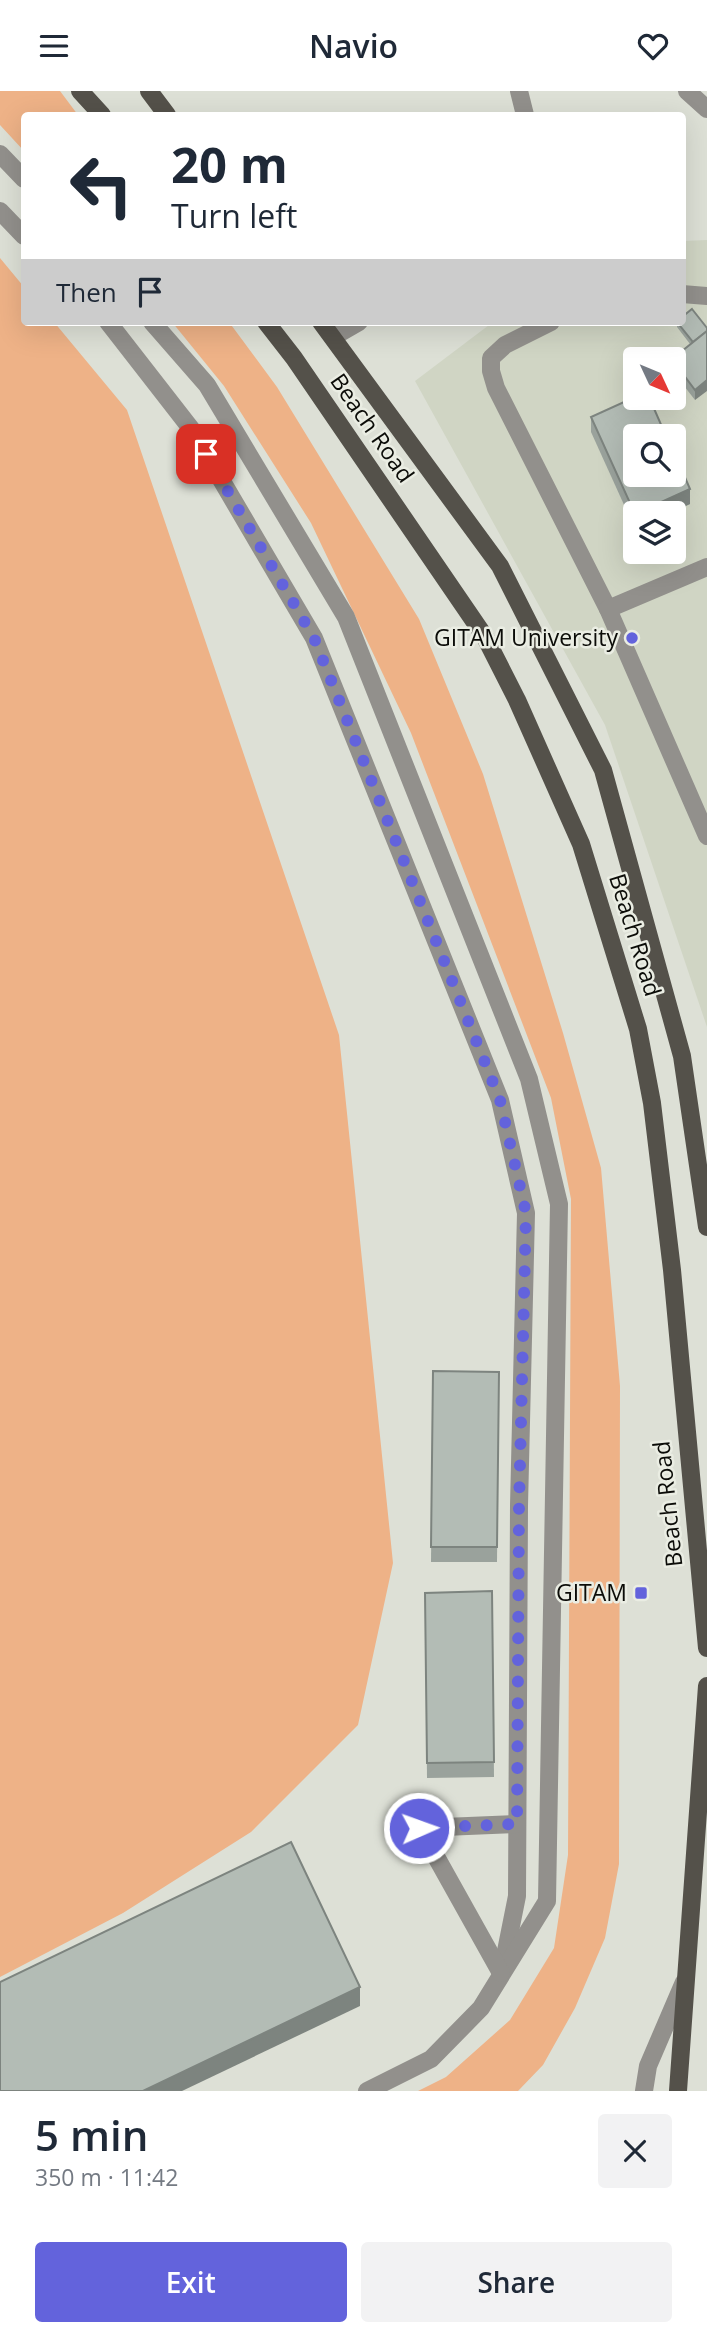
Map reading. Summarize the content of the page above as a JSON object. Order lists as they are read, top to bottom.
{
  "streets": {
    "main road": ["Beach Road"]
  },
  "places": {
    "other": ["GITAM University"],
    "transit": ["GITAM"]
  },
  "north": "bottom right",
  "page": {
    "header": "Navio",
    "turn": ["20 m", "Turn left"],
    "then": "Then",
    "heading": ["5 min", "350 m · 11:42"],
    "buttons": ["Exit", "Share"]
  }
}
